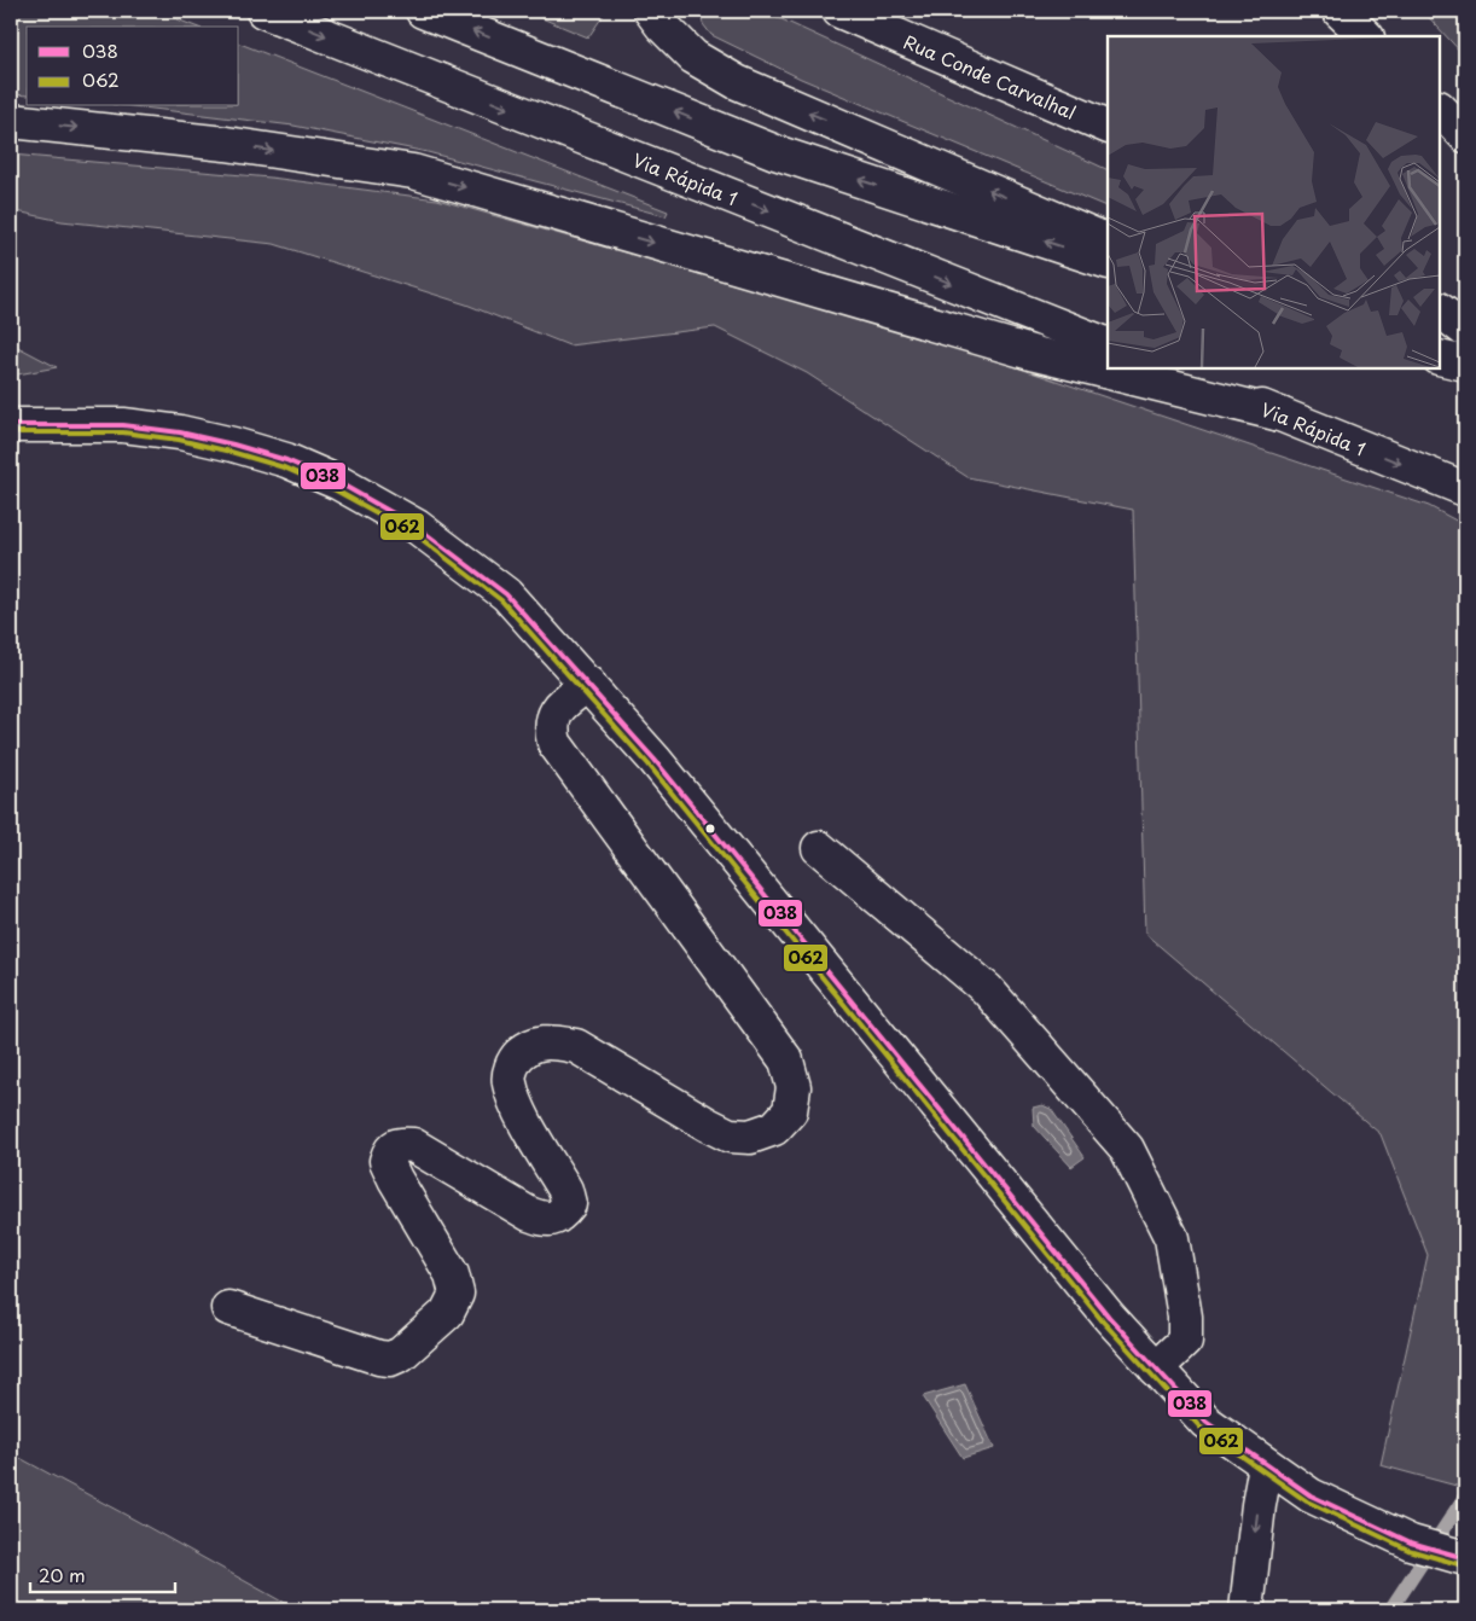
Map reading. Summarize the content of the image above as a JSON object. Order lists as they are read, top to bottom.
{
  "streets": {
    "main road": ["Rua Conde Carvalhal", "Via Rápida 1"]
  },
  "lines": ["transit line 038", "transit line 062"],
  "legend": ["038", "062"],
  "scale_bar": "20 m"
}
